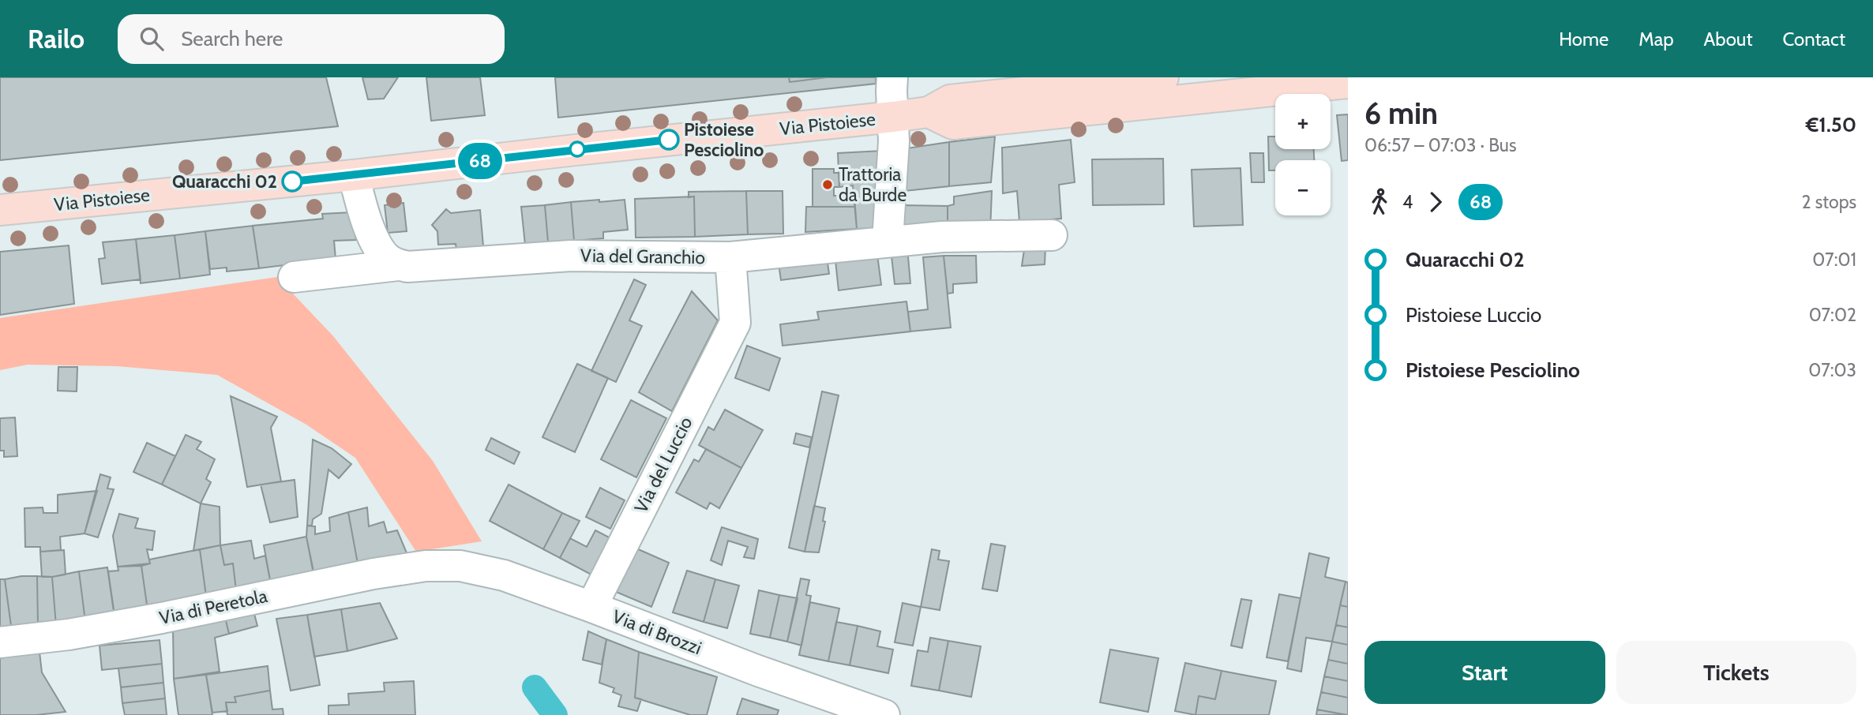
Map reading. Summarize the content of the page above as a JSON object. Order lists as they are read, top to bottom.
{
  "streets": {
    "main road": ["Via Pistoiese"],
    "street": [
      "Via del Granchio",
      "Via del Luccio",
      "Via di Peretola",
      "Via di Brozzi"
    ]
  },
  "crossings": [
    ["Via del Granchio", "Via del Luccio"],
    ["Via del Luccio", "Via di Brozzi"],
    ["Via di Peretola", "Via di Brozzi"]
  ],
  "places": ["Pistoiese Pesciolino", "Quaracchi 02", "Trattoria da Burde"],
  "lines": ["bus line 68"],
  "page": {
    "header": "Railo",
    "search": "Search here",
    "nav": [
      "Home",
      "Map",
      "About",
      "Contact"
    ],
    "on_map": "68",
    "heading": ["6 min", "06:57 – 07:03 · Bus", "€1.50"],
    "map_buttons": ["+", "−"],
    "legs": ["4", "68", "2 stops"],
    "list": [
      {
        "name": "Quaracchi 02",
        "value": "07:01"
      },
      {
        "name": "Pistoiese Luccio",
        "value": "07:02"
      },
      {
        "name": "Pistoiese Pesciolino",
        "value": "07:03"
      }
    ],
    "buttons": ["Start", "Tickets"]
  }
}
